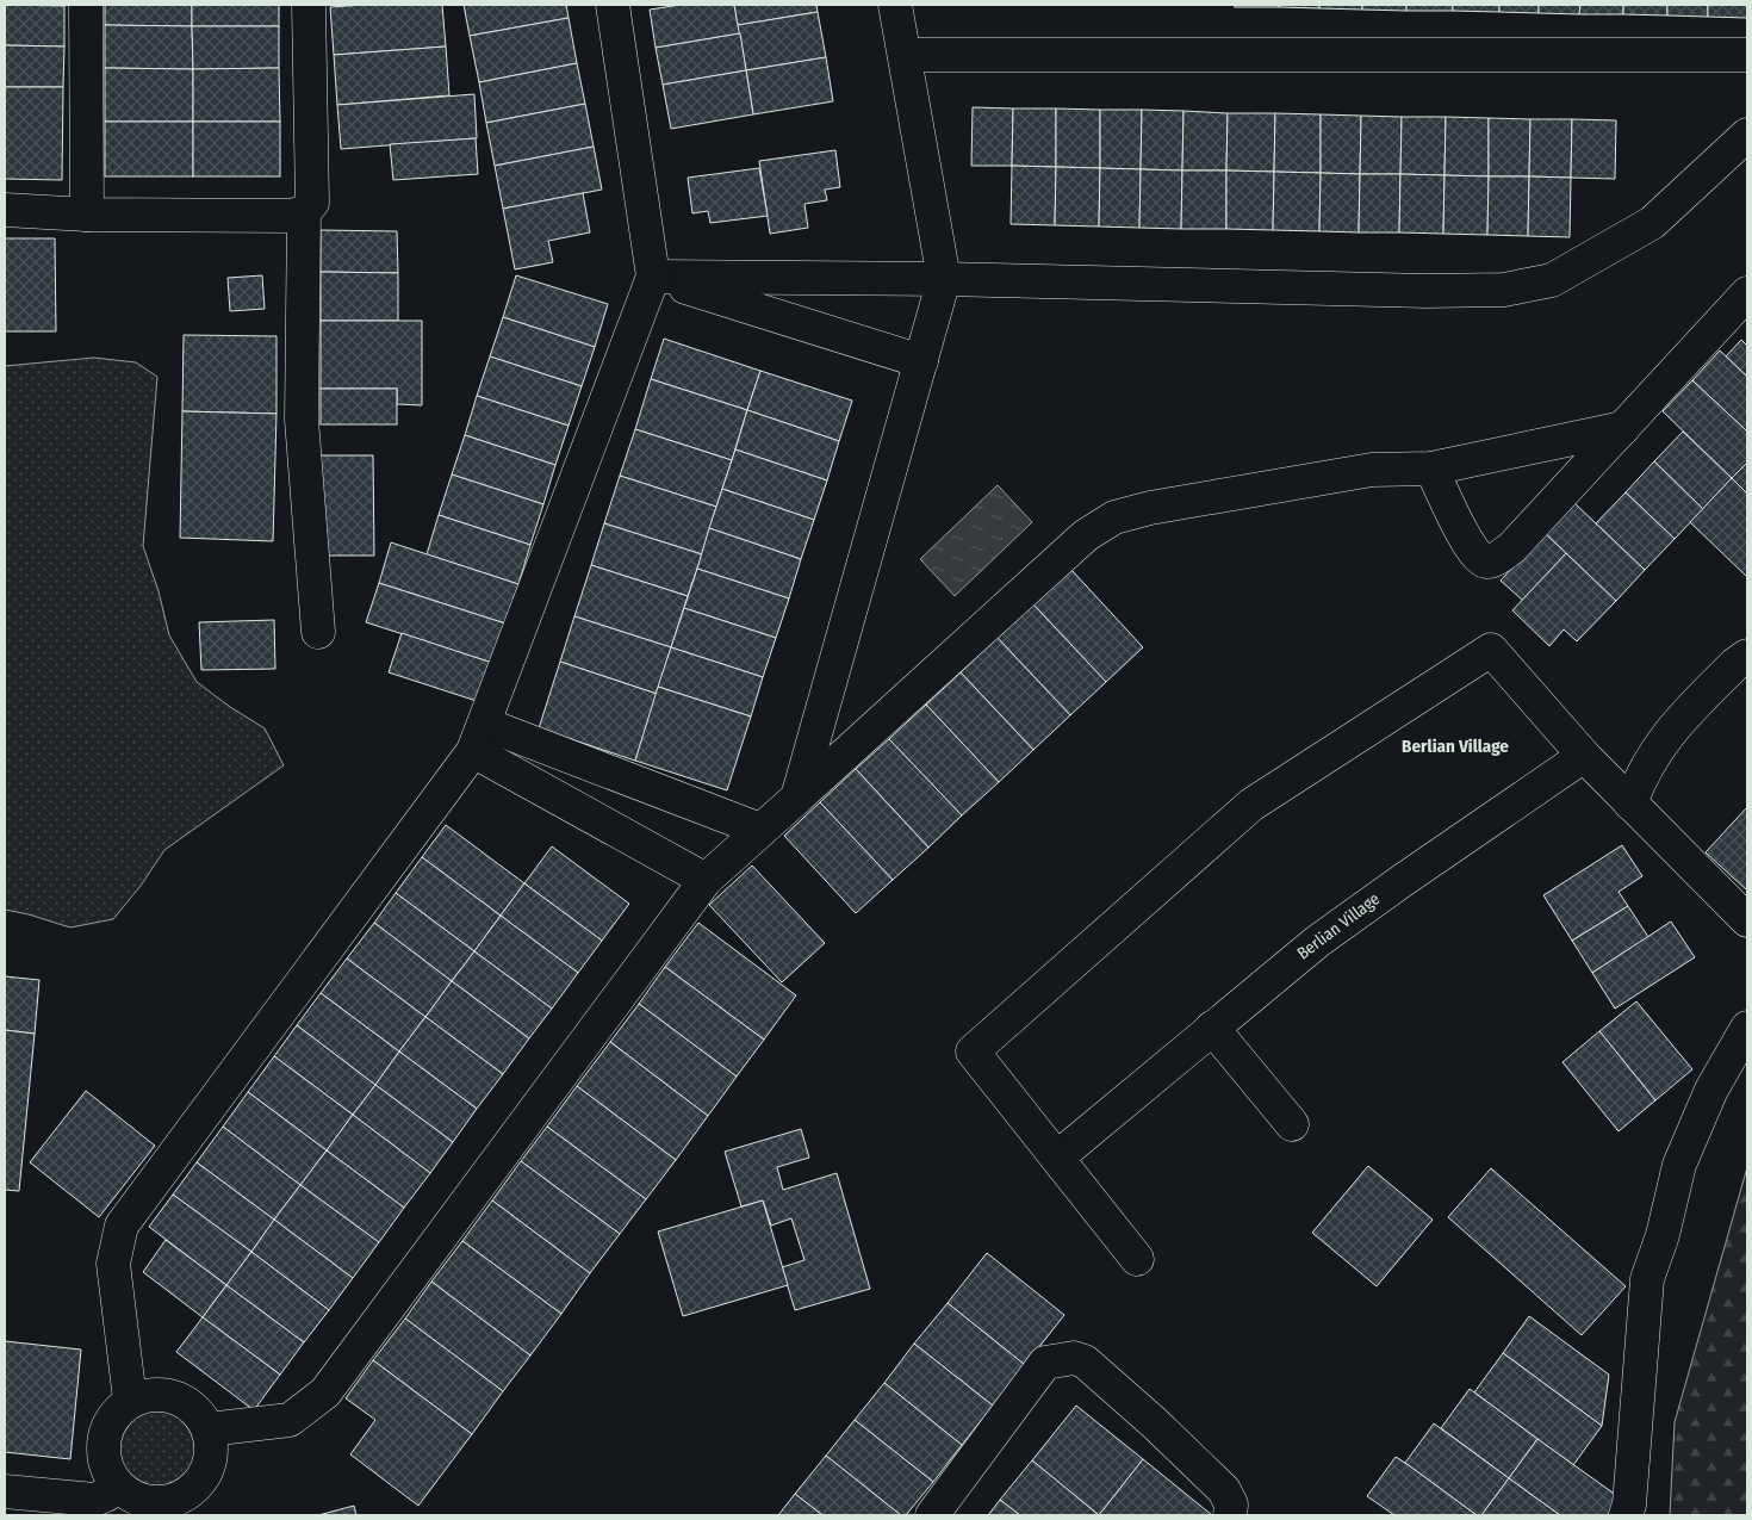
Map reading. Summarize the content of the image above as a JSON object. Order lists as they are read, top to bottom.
{
  "streets": {
    "street": ["Berlian Village"]
  },
  "districts": ["Berlian Village"]
}
